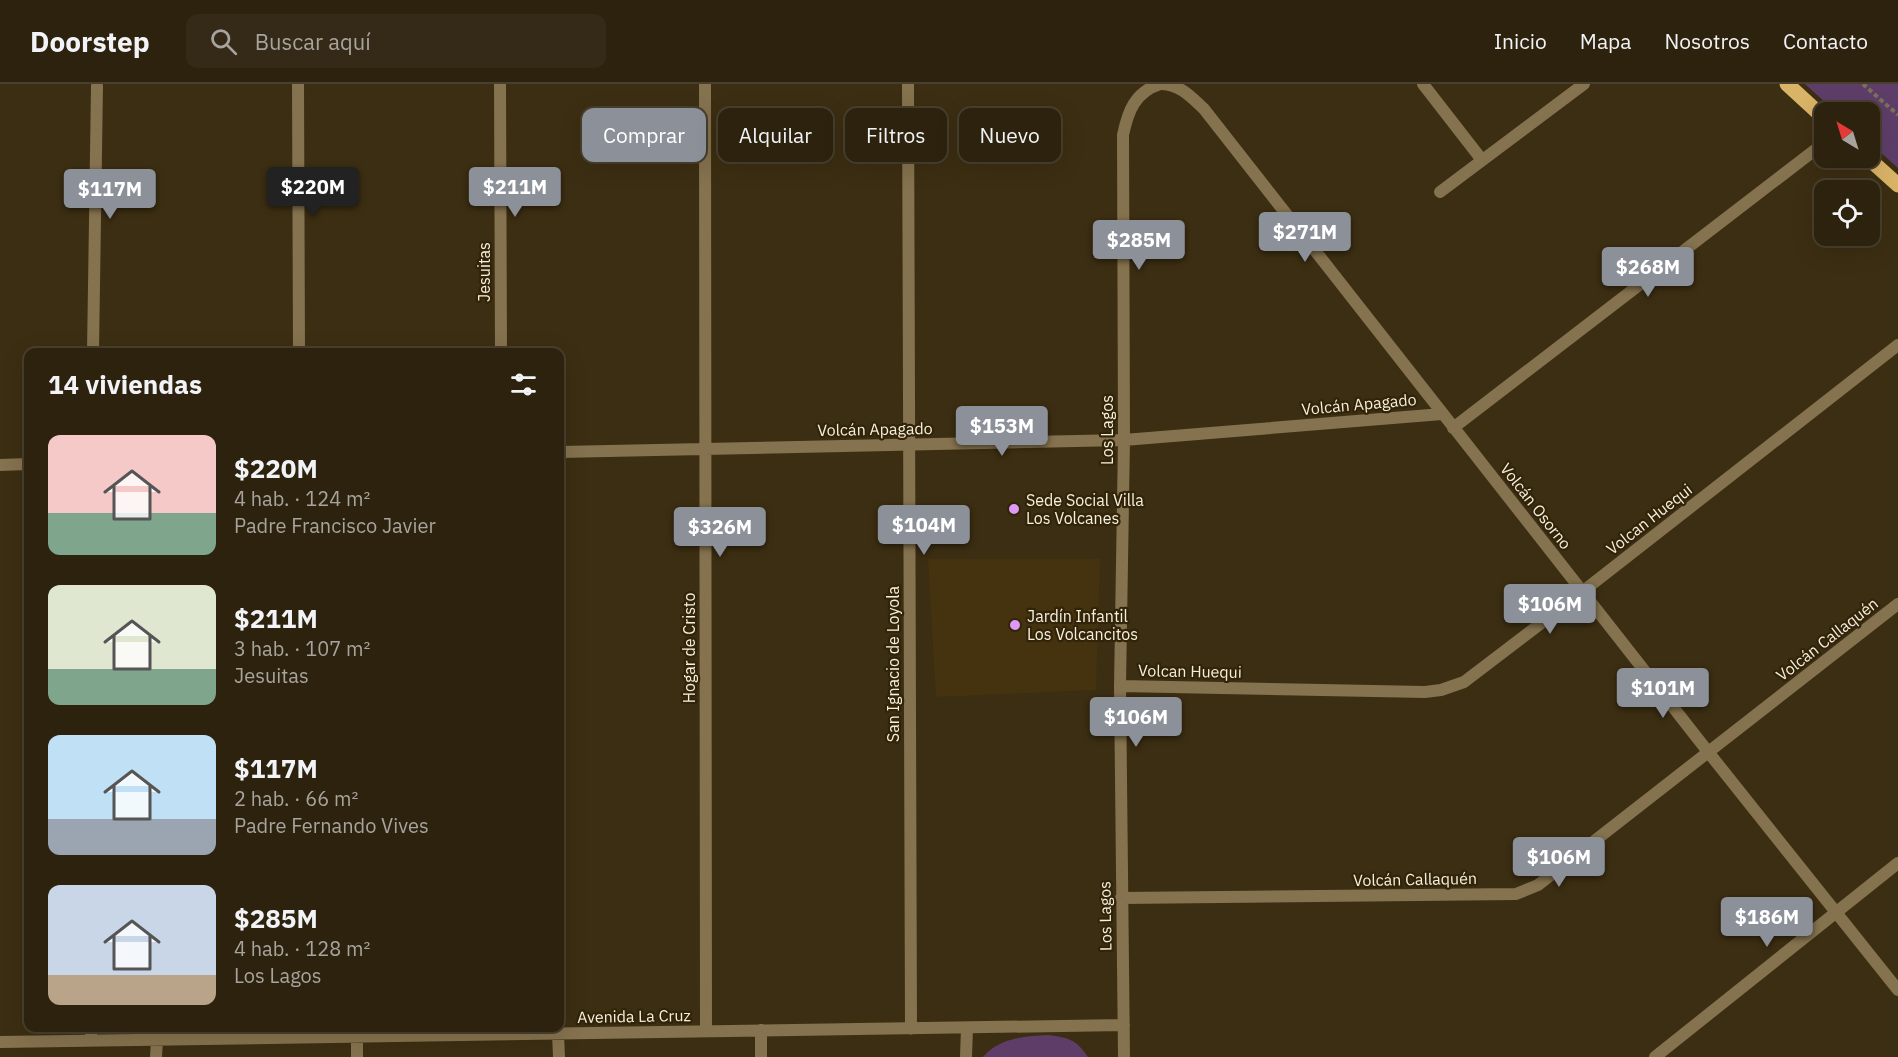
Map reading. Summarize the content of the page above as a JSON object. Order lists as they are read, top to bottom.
{
  "streets": {
    "street": [
      "Jesuitas",
      "Volcán Apagado",
      "Los Lagos",
      "Volcán Osorno",
      "Volcan Huequi",
      "Volcán Callaquén",
      "Hogar de Cristo",
      "San Ignacio de Loyola",
      "Avenida La Cruz"
    ]
  },
  "crossings": [
    ["Volcán Apagado", "Los Lagos"],
    ["Volcán Apagado", "Volcán Osorno"],
    ["Volcán Apagado", "Hogar de Cristo"],
    ["Volcán Apagado", "San Ignacio de Loyola"],
    ["Los Lagos", "Volcán Osorno"],
    ["Los Lagos", "Volcan Huequi"],
    ["Los Lagos", "Volcán Callaquén"],
    ["Los Lagos", "Avenida La Cruz"],
    ["Volcán Osorno", "Volcan Huequi"],
    ["Volcán Osorno", "Volcán Callaquén"],
    ["Hogar de Cristo", "Avenida La Cruz"],
    ["San Ignacio de Loyola", "Avenida La Cruz"]
  ],
  "places": ["Sede Social Villa Los Volcanes", "Jardín Infantil Los Volcancitos"],
  "north": "top left",
  "page": {
    "header": "Doorstep",
    "search": "Buscar aquí",
    "nav": [
      "Inicio",
      "Mapa",
      "Nosotros",
      "Contacto"
    ],
    "chip": [
      "Comprar",
      "Alquilar",
      "Filtros",
      "Nuevo"
    ],
    "price": [
      "$220M",
      "$211M",
      "$117M",
      "$271M",
      "$285M",
      "$268M",
      "$153M",
      "$104M",
      "$326M",
      "$106M",
      "$101M",
      "$106M",
      "$106M",
      "$186M"
    ],
    "heading": "14 viviendas",
    "list": [
      {
        "name": "$220M",
        "note": "4 hab. · 124 m² · Padre Francisco Javier"
      },
      {
        "name": "$211M",
        "note": "3 hab. · 107 m² · Jesuitas"
      },
      {
        "name": "$117M",
        "note": "2 hab. · 66 m² · Padre Fernando Vives"
      },
      {
        "name": "$285M",
        "note": "4 hab. · 128 m² · Los Lagos"
      }
    ]
  }
}
